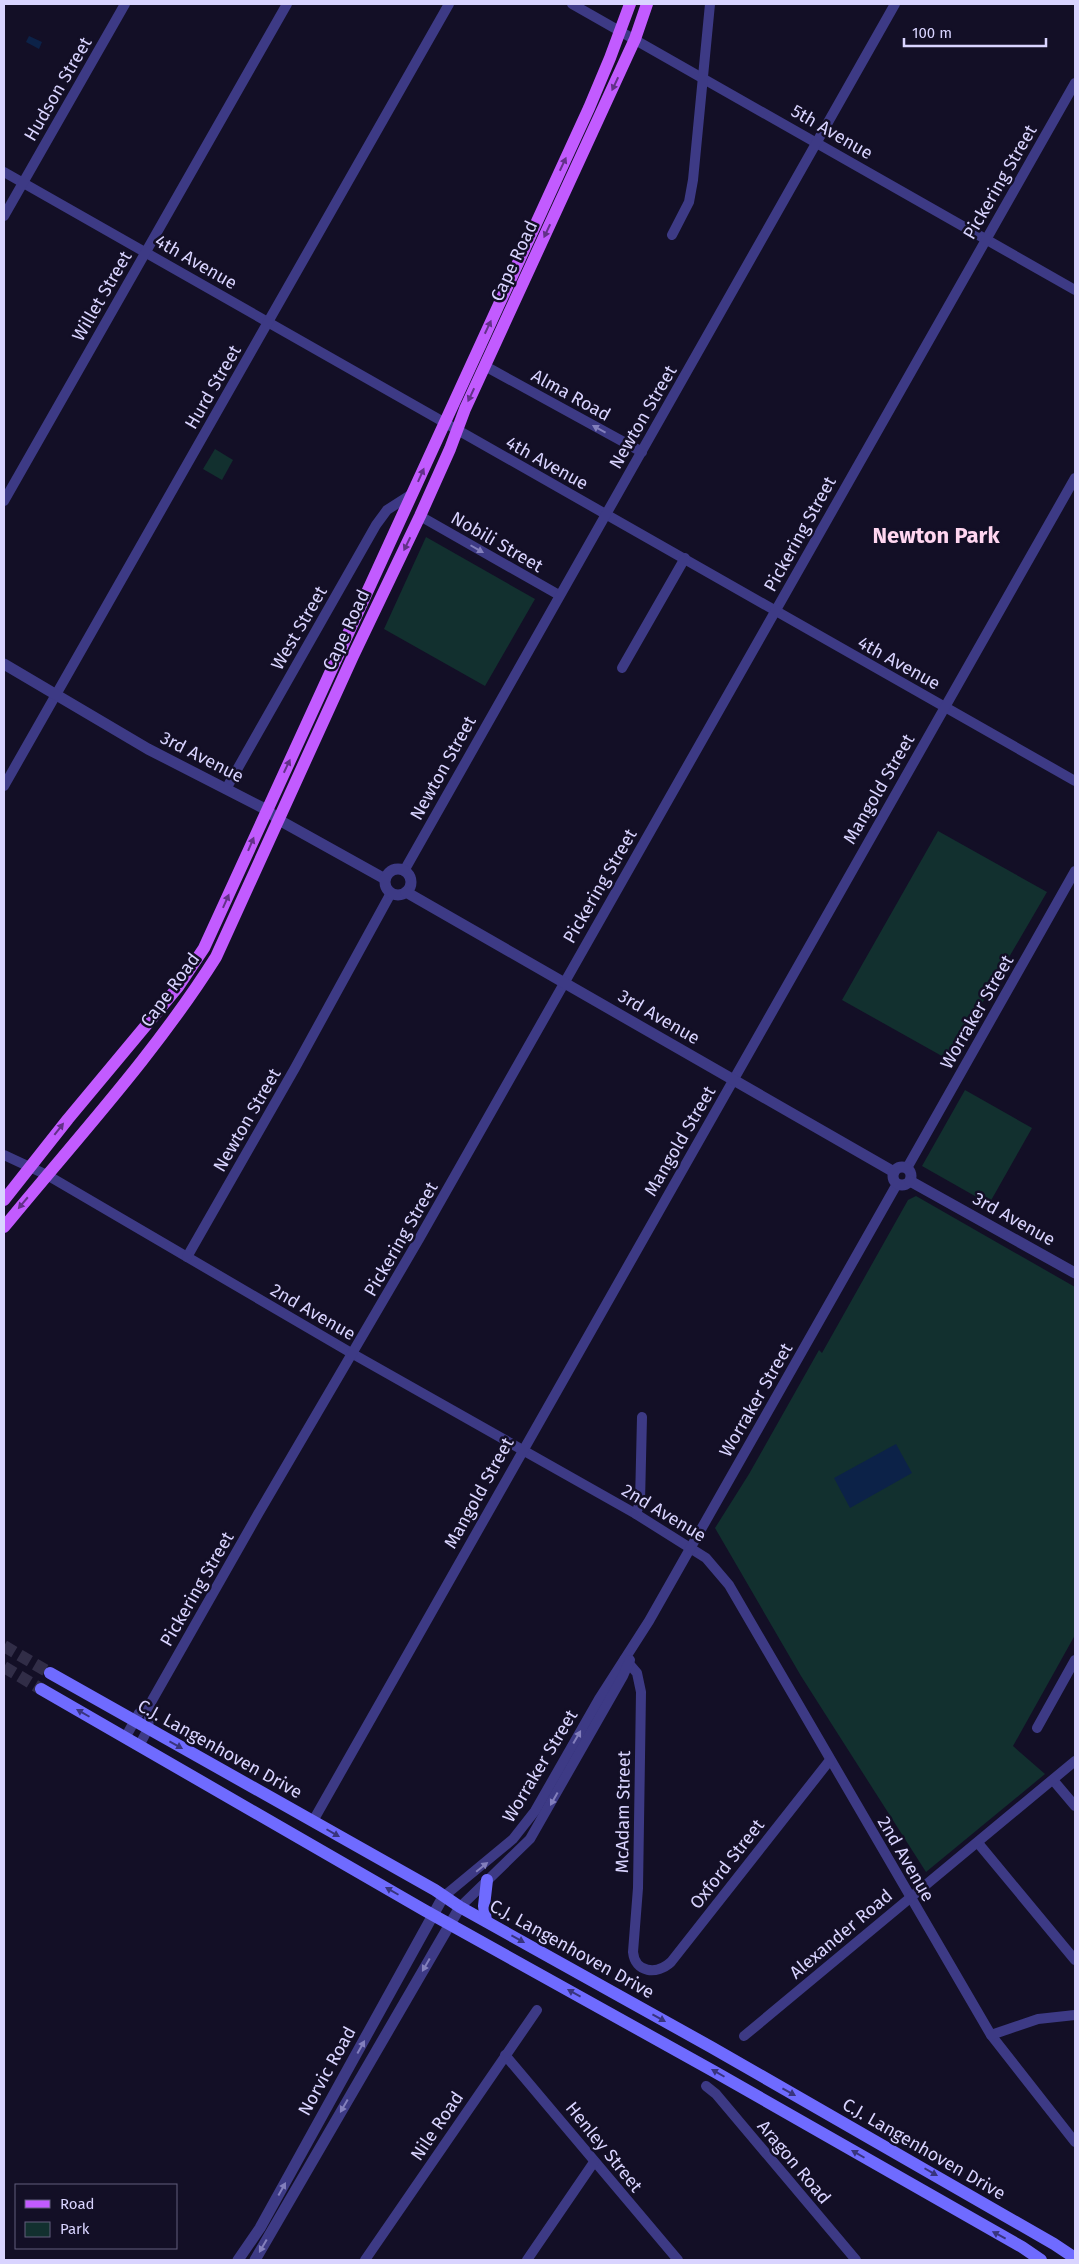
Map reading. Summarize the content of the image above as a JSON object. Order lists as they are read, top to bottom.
{
  "streets": {
    "main road": ["Cape Road", "C.J. Langenhoven Drive"],
    "street": [
      "Hudson Street",
      "5th Avenue",
      "Pickering Street",
      "4th Avenue",
      "Willet Street",
      "Hurd Street",
      "Alma Road",
      "Newton Street",
      "Nobili Street",
      "West Street",
      "3rd Avenue",
      "Mangold Street",
      "Worraker Street",
      "2nd Avenue",
      "McAdam Street",
      "Oxford Street",
      "Alexander Road",
      "Norvic Road",
      "Nile Road",
      "Henley Street",
      "Aragon Road"
    ]
  },
  "crossings": [
    ["Hudson Street", "4th Avenue"],
    ["5th Avenue", "Pickering Street"],
    ["5th Avenue", "Cape Road"],
    ["5th Avenue", "Newton Street"],
    ["Pickering Street", "4th Avenue"],
    ["Pickering Street", "3rd Avenue"],
    ["Pickering Street", "2nd Avenue"],
    ["Pickering Street", "C.J. Langenhoven Drive"],
    ["Cape Road", "4th Avenue"],
    ["Cape Road", "Alma Road"],
    ["Cape Road", "Nobili Street"],
    ["Cape Road", "West Street"],
    ["Cape Road", "3rd Avenue"],
    ["Cape Road", "2nd Avenue"],
    ["4th Avenue", "Willet Street"],
    ["4th Avenue", "Hurd Street"],
    ["4th Avenue", "Newton Street"],
    ["4th Avenue", "Mangold Street"],
    ["Hurd Street", "3rd Avenue"],
    ["Alma Road", "Newton Street"],
    ["Newton Street", "Nobili Street"],
    ["Newton Street", "3rd Avenue"],
    ["Newton Street", "2nd Avenue"],
    ["West Street", "3rd Avenue"],
    ["3rd Avenue", "Mangold Street"],
    ["3rd Avenue", "Worraker Street"],
    ["Mangold Street", "2nd Avenue"],
    ["Mangold Street", "C.J. Langenhoven Drive"],
    ["Worraker Street", "2nd Avenue"],
    ["Worraker Street", "C.J. Langenhoven Drive"],
    ["Worraker Street", "McAdam Street"],
    ["Worraker Street", "Norvic Road"],
    ["2nd Avenue", "Oxford Street"],
    ["2nd Avenue", "Alexander Road"],
    ["C.J. Langenhoven Drive", "Norvic Road"],
    ["McAdam Street", "Oxford Street"],
    ["Nile Road", "Henley Street"]
  ],
  "one_way": ["Alma Road", "Nobili Street"],
  "districts": ["Newton Park"],
  "legend": ["Road", "Park"],
  "scale_bar": "100 m"
}
